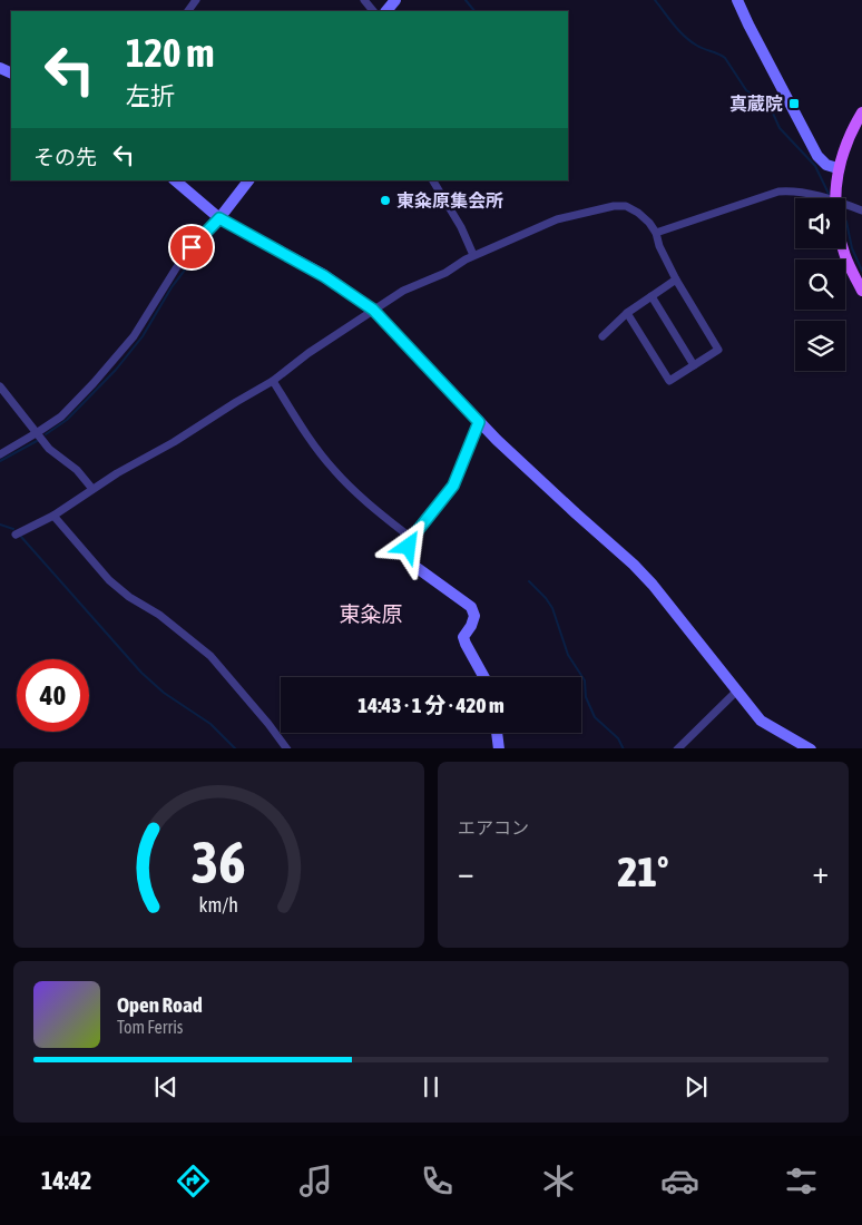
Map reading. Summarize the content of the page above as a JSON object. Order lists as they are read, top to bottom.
{
  "districts": ["東粂原"],
  "places": {
    "transit": ["真蔵院"],
    "other": ["東粂原集会所"]
  },
  "page": {
    "turn": ["120 m", "左折"],
    "then": "その先",
    "limit": "40",
    "trip": "14:43 · 1 分 · 420 m",
    "tile": "エアコン",
    "heat": ["−", "21°", "+"],
    "song": ["Open Road", "Tom Ferris"],
    "tabs": "14:42",
    "gauge": ["36", "km/h"]
  }
}
